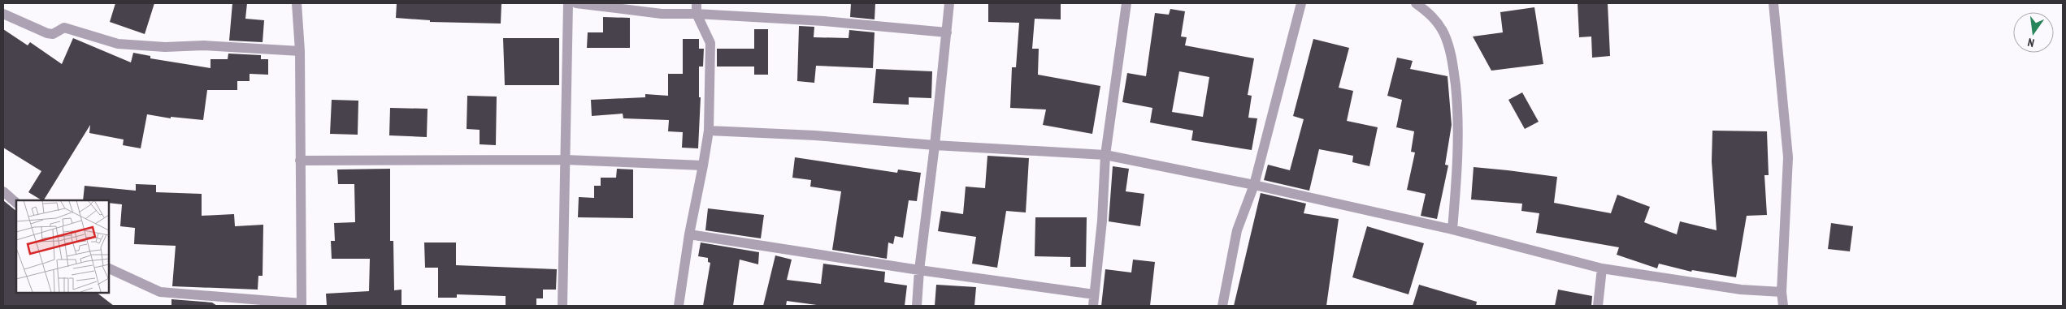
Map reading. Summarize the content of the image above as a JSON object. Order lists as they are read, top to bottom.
{
  "north": "bottom"
}
